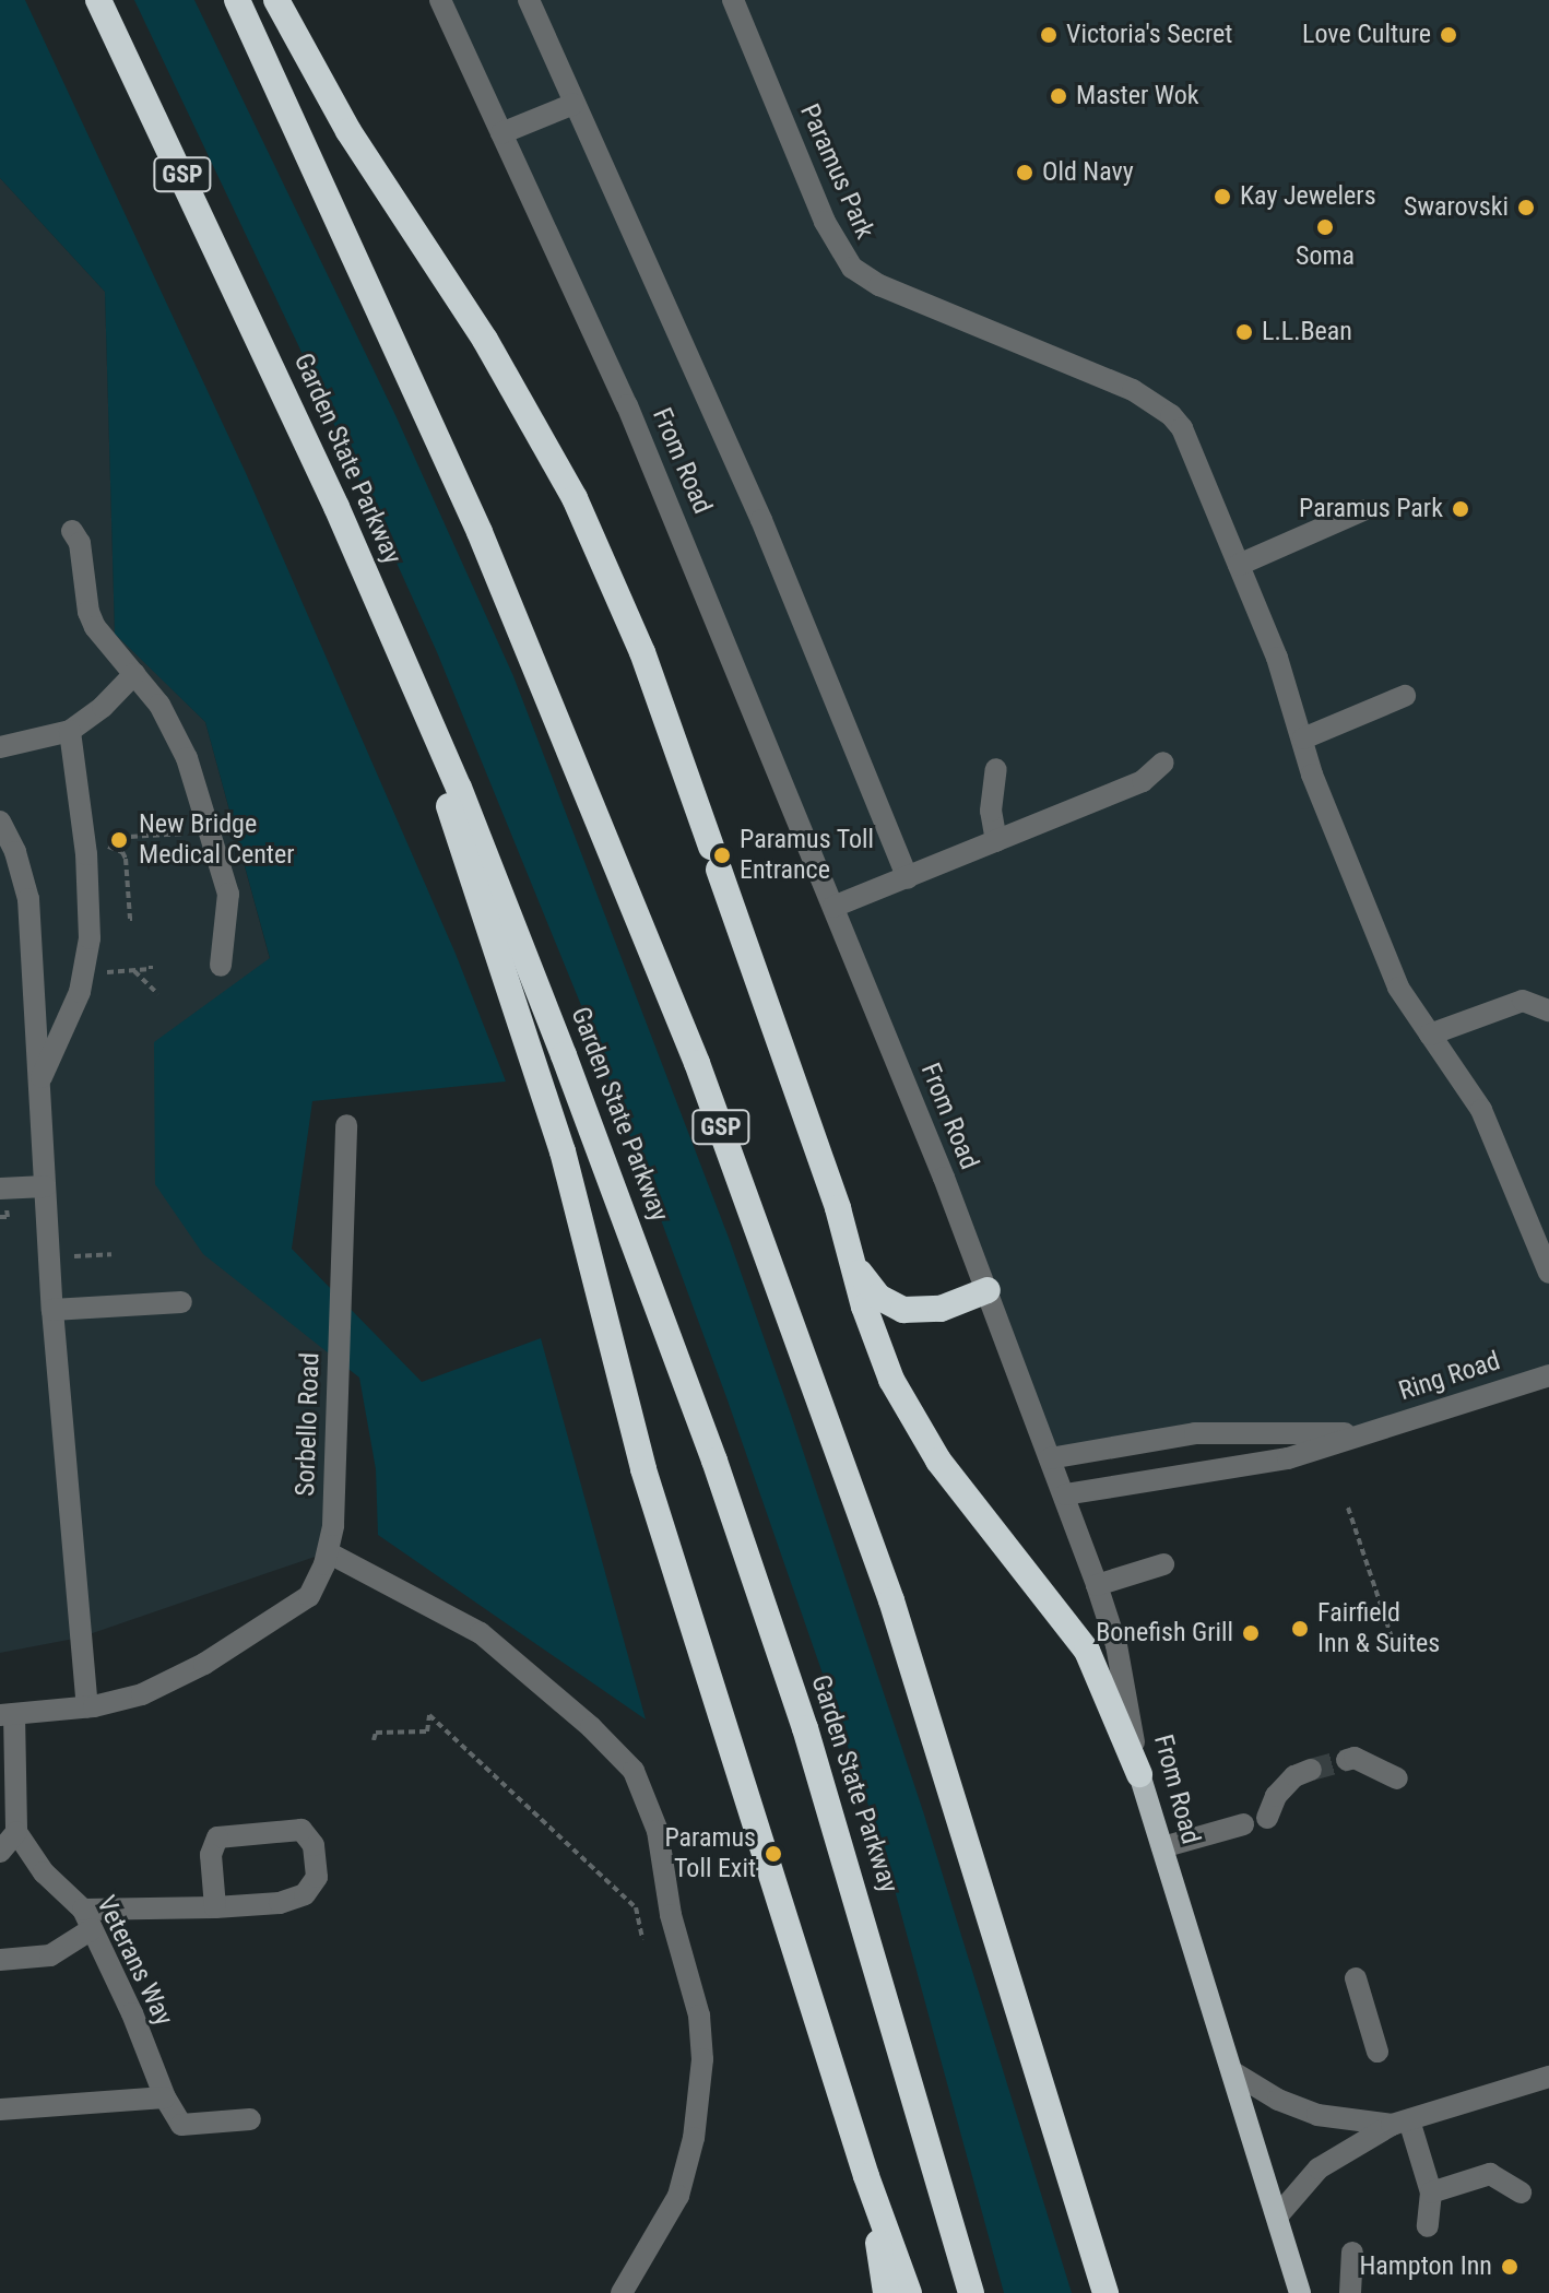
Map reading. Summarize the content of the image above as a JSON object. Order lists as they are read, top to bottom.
{
  "streets": {
    "highway": ["GSP", "Garden State Parkway"],
    "main road": ["From Road"],
    "street": [
      "Paramus Park",
      "Ring Road",
      "Sorbello Road",
      "Veterans Way"
    ]
  },
  "crossings": [
    ["From Road", "Ring Road"]
  ],
  "places": [
    "Victoria's Secret",
    "Love Culture",
    "Master Wok",
    "Old Navy",
    "Kay Jewelers",
    "Swarovski",
    "Soma",
    "L.L.Bean",
    "Paramus Park",
    "New Bridge Medical Center",
    "Paramus Toll Entrance",
    "Fairfield Inn & Suites",
    "Bonefish Grill",
    "Paramus Toll Exit",
    "Hampton Inn"
  ]
}
